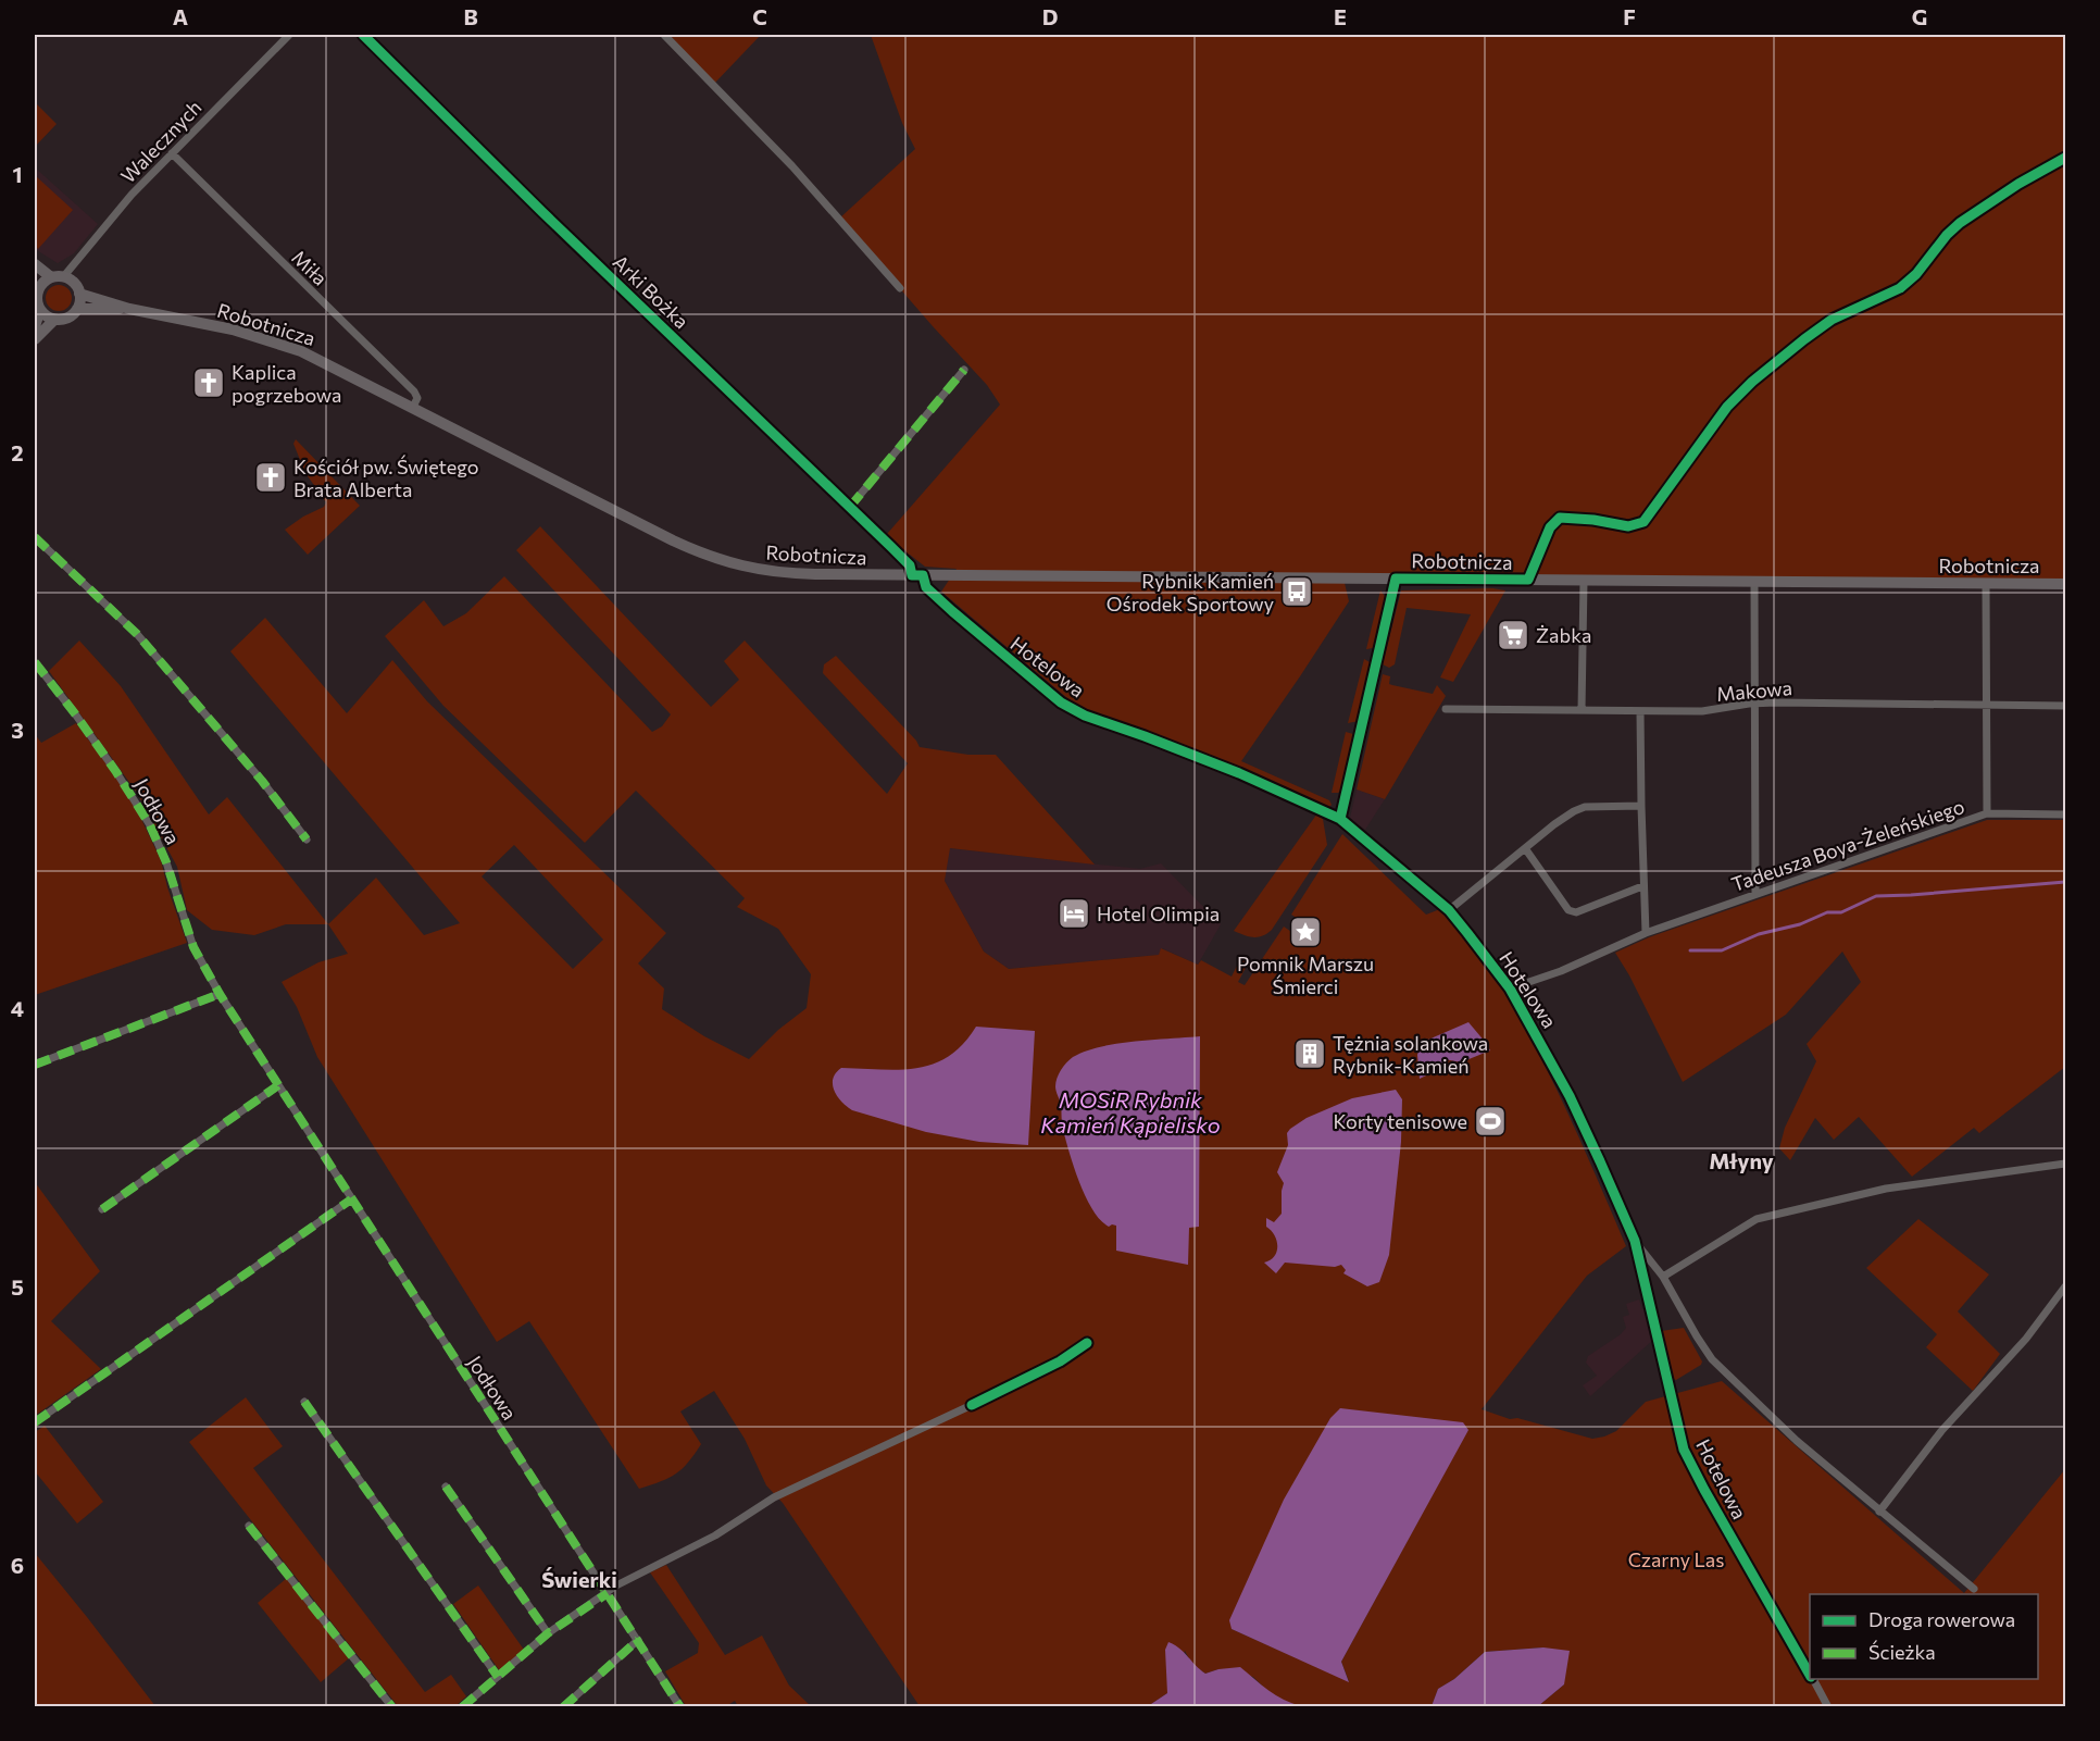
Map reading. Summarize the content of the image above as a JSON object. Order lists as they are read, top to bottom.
{
  "streets": {
    "street": [
      "Walecznych",
      "Miła",
      "Arki Bożka",
      "Robotnicza",
      "Hotelowa",
      "Makowa",
      "Jodłowa",
      "Tadeusza Boya-Żeleńskiego"
    ]
  },
  "crossings": [
    ["Walecznych", "Miła"],
    ["Walecznych", "Robotnicza"],
    ["Miła", "Robotnicza"],
    ["Arki Bożka", "Robotnicza"],
    ["Arki Bożka", "Hotelowa"],
    ["Robotnicza", "Hotelowa"],
    ["Hotelowa", "Tadeusza Boya-Żeleńskiego"]
  ],
  "districts": ["Młyny", "Świerki"],
  "water": ["MOSiR Rybnik Kamień Kąpielisko"],
  "parks": ["Czarny Las"],
  "places": {
    "church": ["Kaplica pogrzebowa", "Kościół pw. Świętego Brata Alberta"],
    "bus stop": ["Rybnik Kamień Ośrodek Sportowy"],
    "supermarket": ["Żabka"],
    "hotel": ["Hotel Olimpia"],
    "place": ["Pomnik Marszu Śmierci"],
    "building": ["Tężnia solankowa Rybnik-Kamień"],
    "sports": ["Korty tenisowe"]
  },
  "legend": ["Droga rowerowa", "Ścieżka"],
  "grid": {
    "columns": [
      "A",
      "B",
      "C",
      "D",
      "E",
      "F",
      "G"
    ],
    "rows": [
      "1",
      "2",
      "3",
      "4",
      "5",
      "6"
    ]
  }
}
